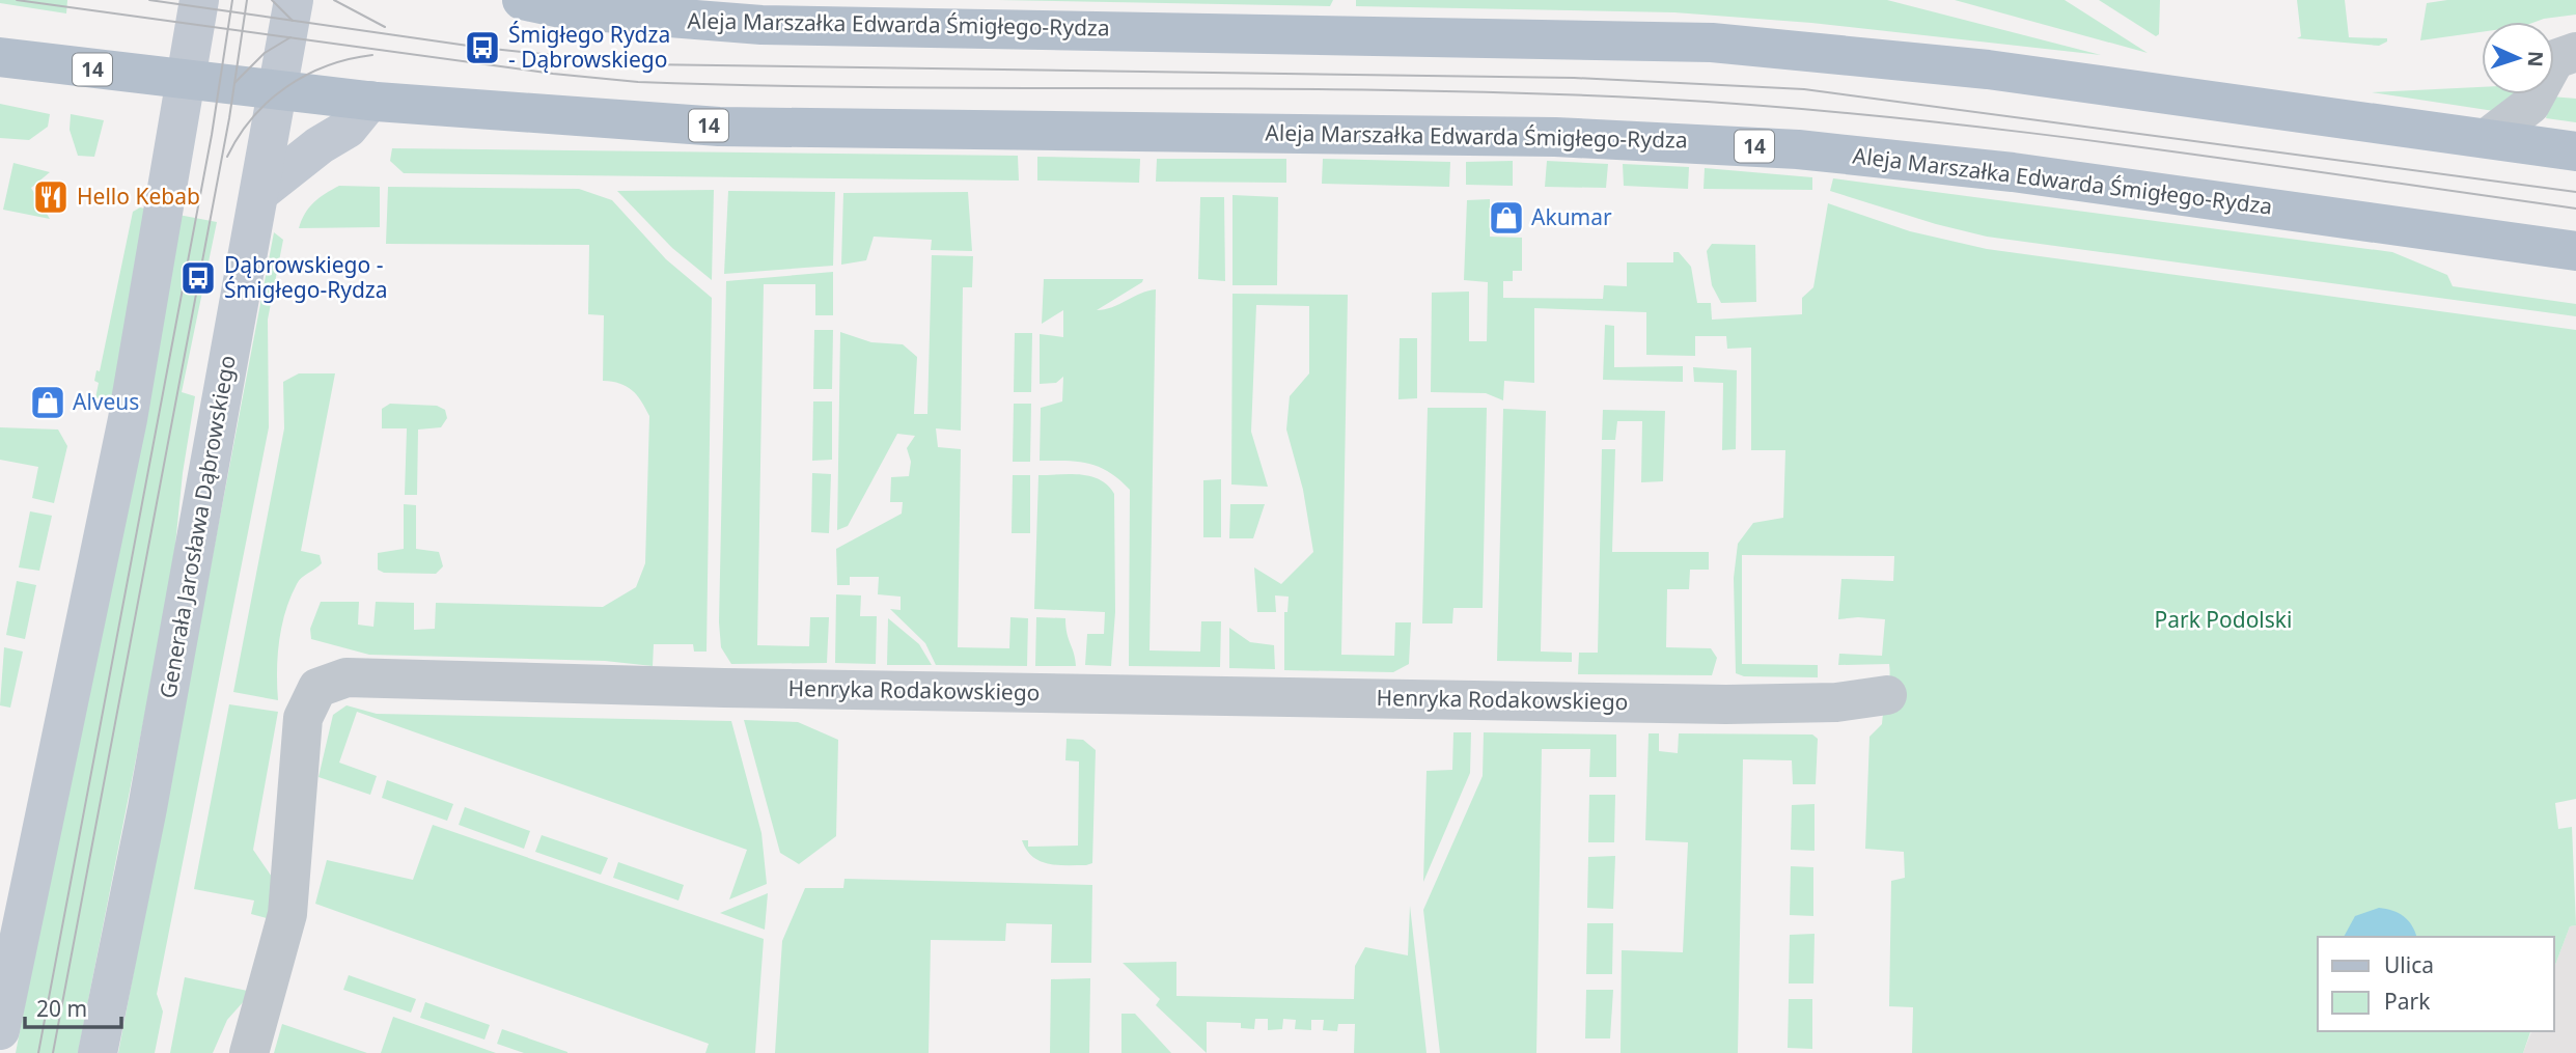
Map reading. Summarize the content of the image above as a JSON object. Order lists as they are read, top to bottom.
{
  "streets": {
    "main road": ["Aleja Marszałka Edwarda Śmigłego-Rydza", "14", "Generała Jarosława Dąbrowskiego"],
    "street": ["Henryka Rodakowskiego"]
  },
  "crossings": [
    ["Aleja Marszałka Edwarda Śmigłego-Rydza", "Generała Jarosława Dąbrowskiego"]
  ],
  "parks": ["Park Podolski"],
  "places": {
    "bus stop": ["Śmigłego Rydza - Dąbrowskiego", "Dąbrowskiego - Śmigłego-Rydza"],
    "restaurant": ["Hello Kebab"],
    "shop": ["Akumar", "Alveus"]
  },
  "legend": ["Ulica", "Park"],
  "scale_bar": "20 m",
  "north": "right"
}
